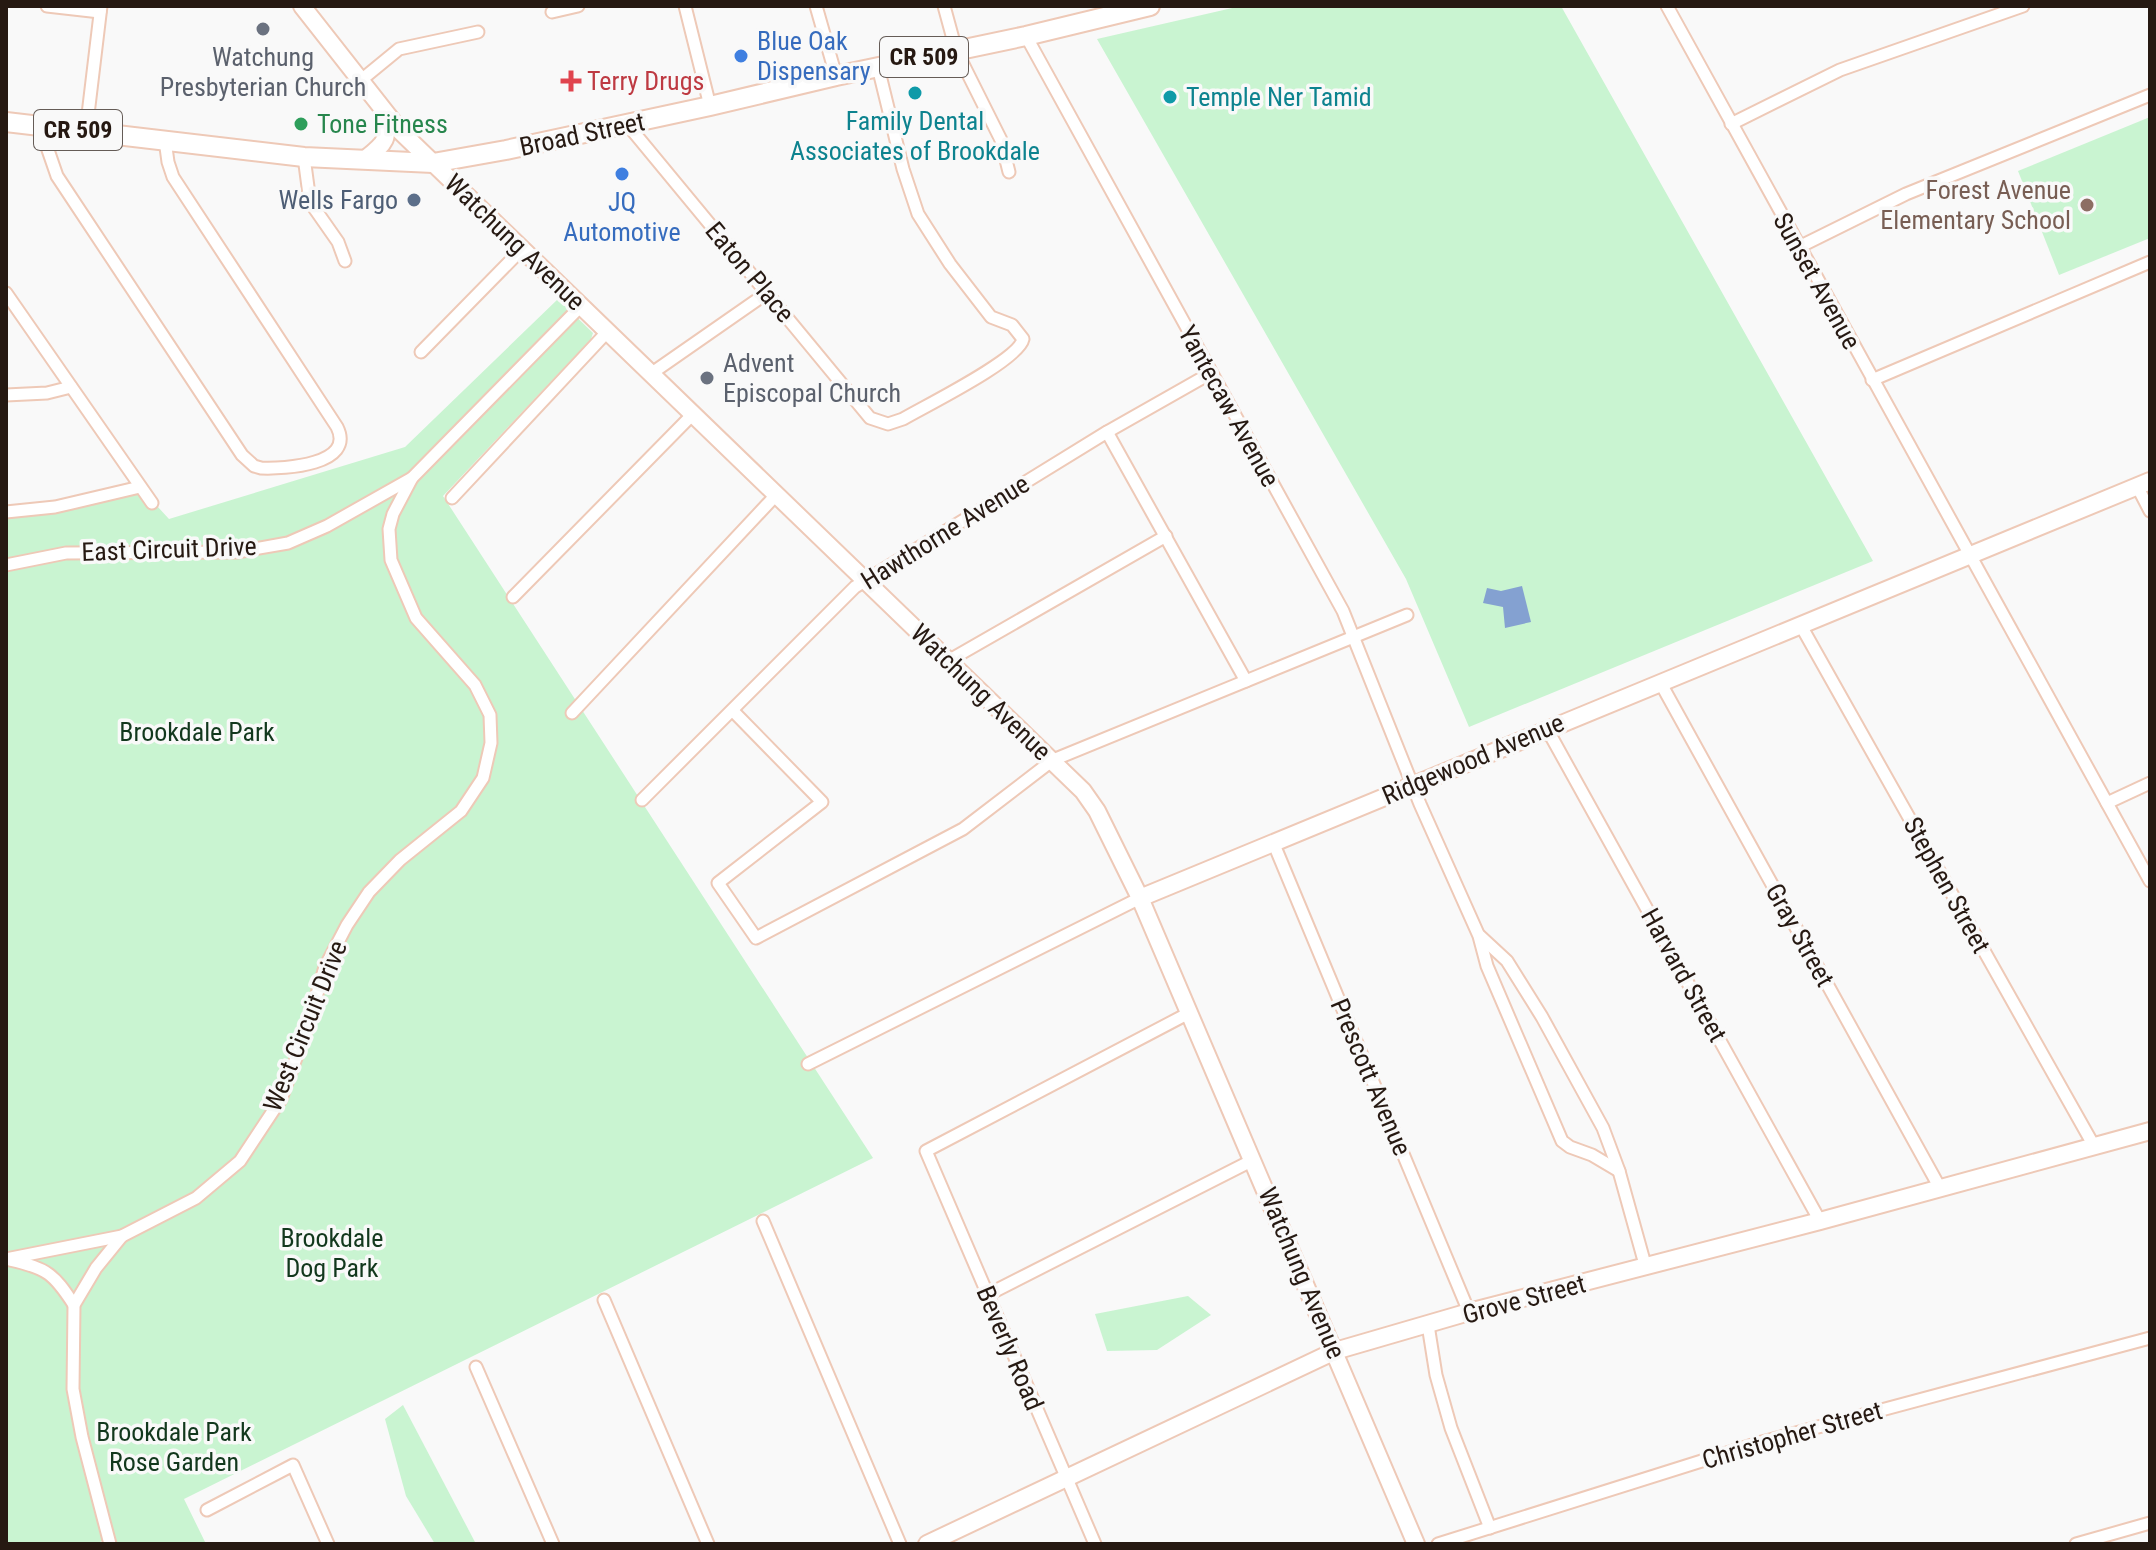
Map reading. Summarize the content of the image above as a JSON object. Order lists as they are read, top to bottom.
{
  "streets": {
    "main road": [
      "CR 509",
      "Broad Street",
      "Watchung Avenue",
      "Ridgewood Avenue",
      "Grove Street"
    ],
    "street": [
      "Eaton Place",
      "Sunset Avenue",
      "Yantecaw Avenue",
      "Hawthorne Avenue",
      "East Circuit Drive",
      "Stephen Street",
      "Gray Street",
      "Harvard Street",
      "West Circuit Drive",
      "Prescott Avenue",
      "Beverly Road",
      "Christopher Street"
    ]
  },
  "crossings": [
    ["Broad Street", "Watchung Avenue"],
    ["Broad Street", "Eaton Place"],
    ["Broad Street", "Yantecaw Avenue"],
    ["Watchung Avenue", "Hawthorne Avenue"],
    ["Watchung Avenue", "Ridgewood Avenue"],
    ["Watchung Avenue", "Grove Street"],
    ["Watchung Avenue", "Beverly Road"],
    ["Sunset Avenue", "Ridgewood Avenue"],
    ["Yantecaw Avenue", "Hawthorne Avenue"],
    ["Yantecaw Avenue", "Ridgewood Avenue"],
    ["East Circuit Drive", "West Circuit Drive"],
    ["Ridgewood Avenue", "Stephen Street"],
    ["Ridgewood Avenue", "Gray Street"],
    ["Ridgewood Avenue", "Harvard Street"],
    ["Ridgewood Avenue", "Prescott Avenue"],
    ["Stephen Street", "Grove Street"],
    ["Gray Street", "Grove Street"],
    ["Harvard Street", "Grove Street"],
    ["Prescott Avenue", "Grove Street"],
    ["Grove Street", "Beverly Road"]
  ],
  "parks": ["Brookdale Park", "Brookdale Dog Park", "Brookdale Park Rose Garden"],
  "places": {
    "other": [
      "Watchung Presbyterian Church",
      "Blue Oak Dispensary",
      "Family Dental Associates of Brookdale",
      "Temple Ner Tamid",
      "Tone Fitness",
      "JQ Automotive",
      "Wells Fargo",
      "Forest Avenue Elementary School",
      "Advent Episcopal Church"
    ],
    "health": ["Terry Drugs"]
  }
}
